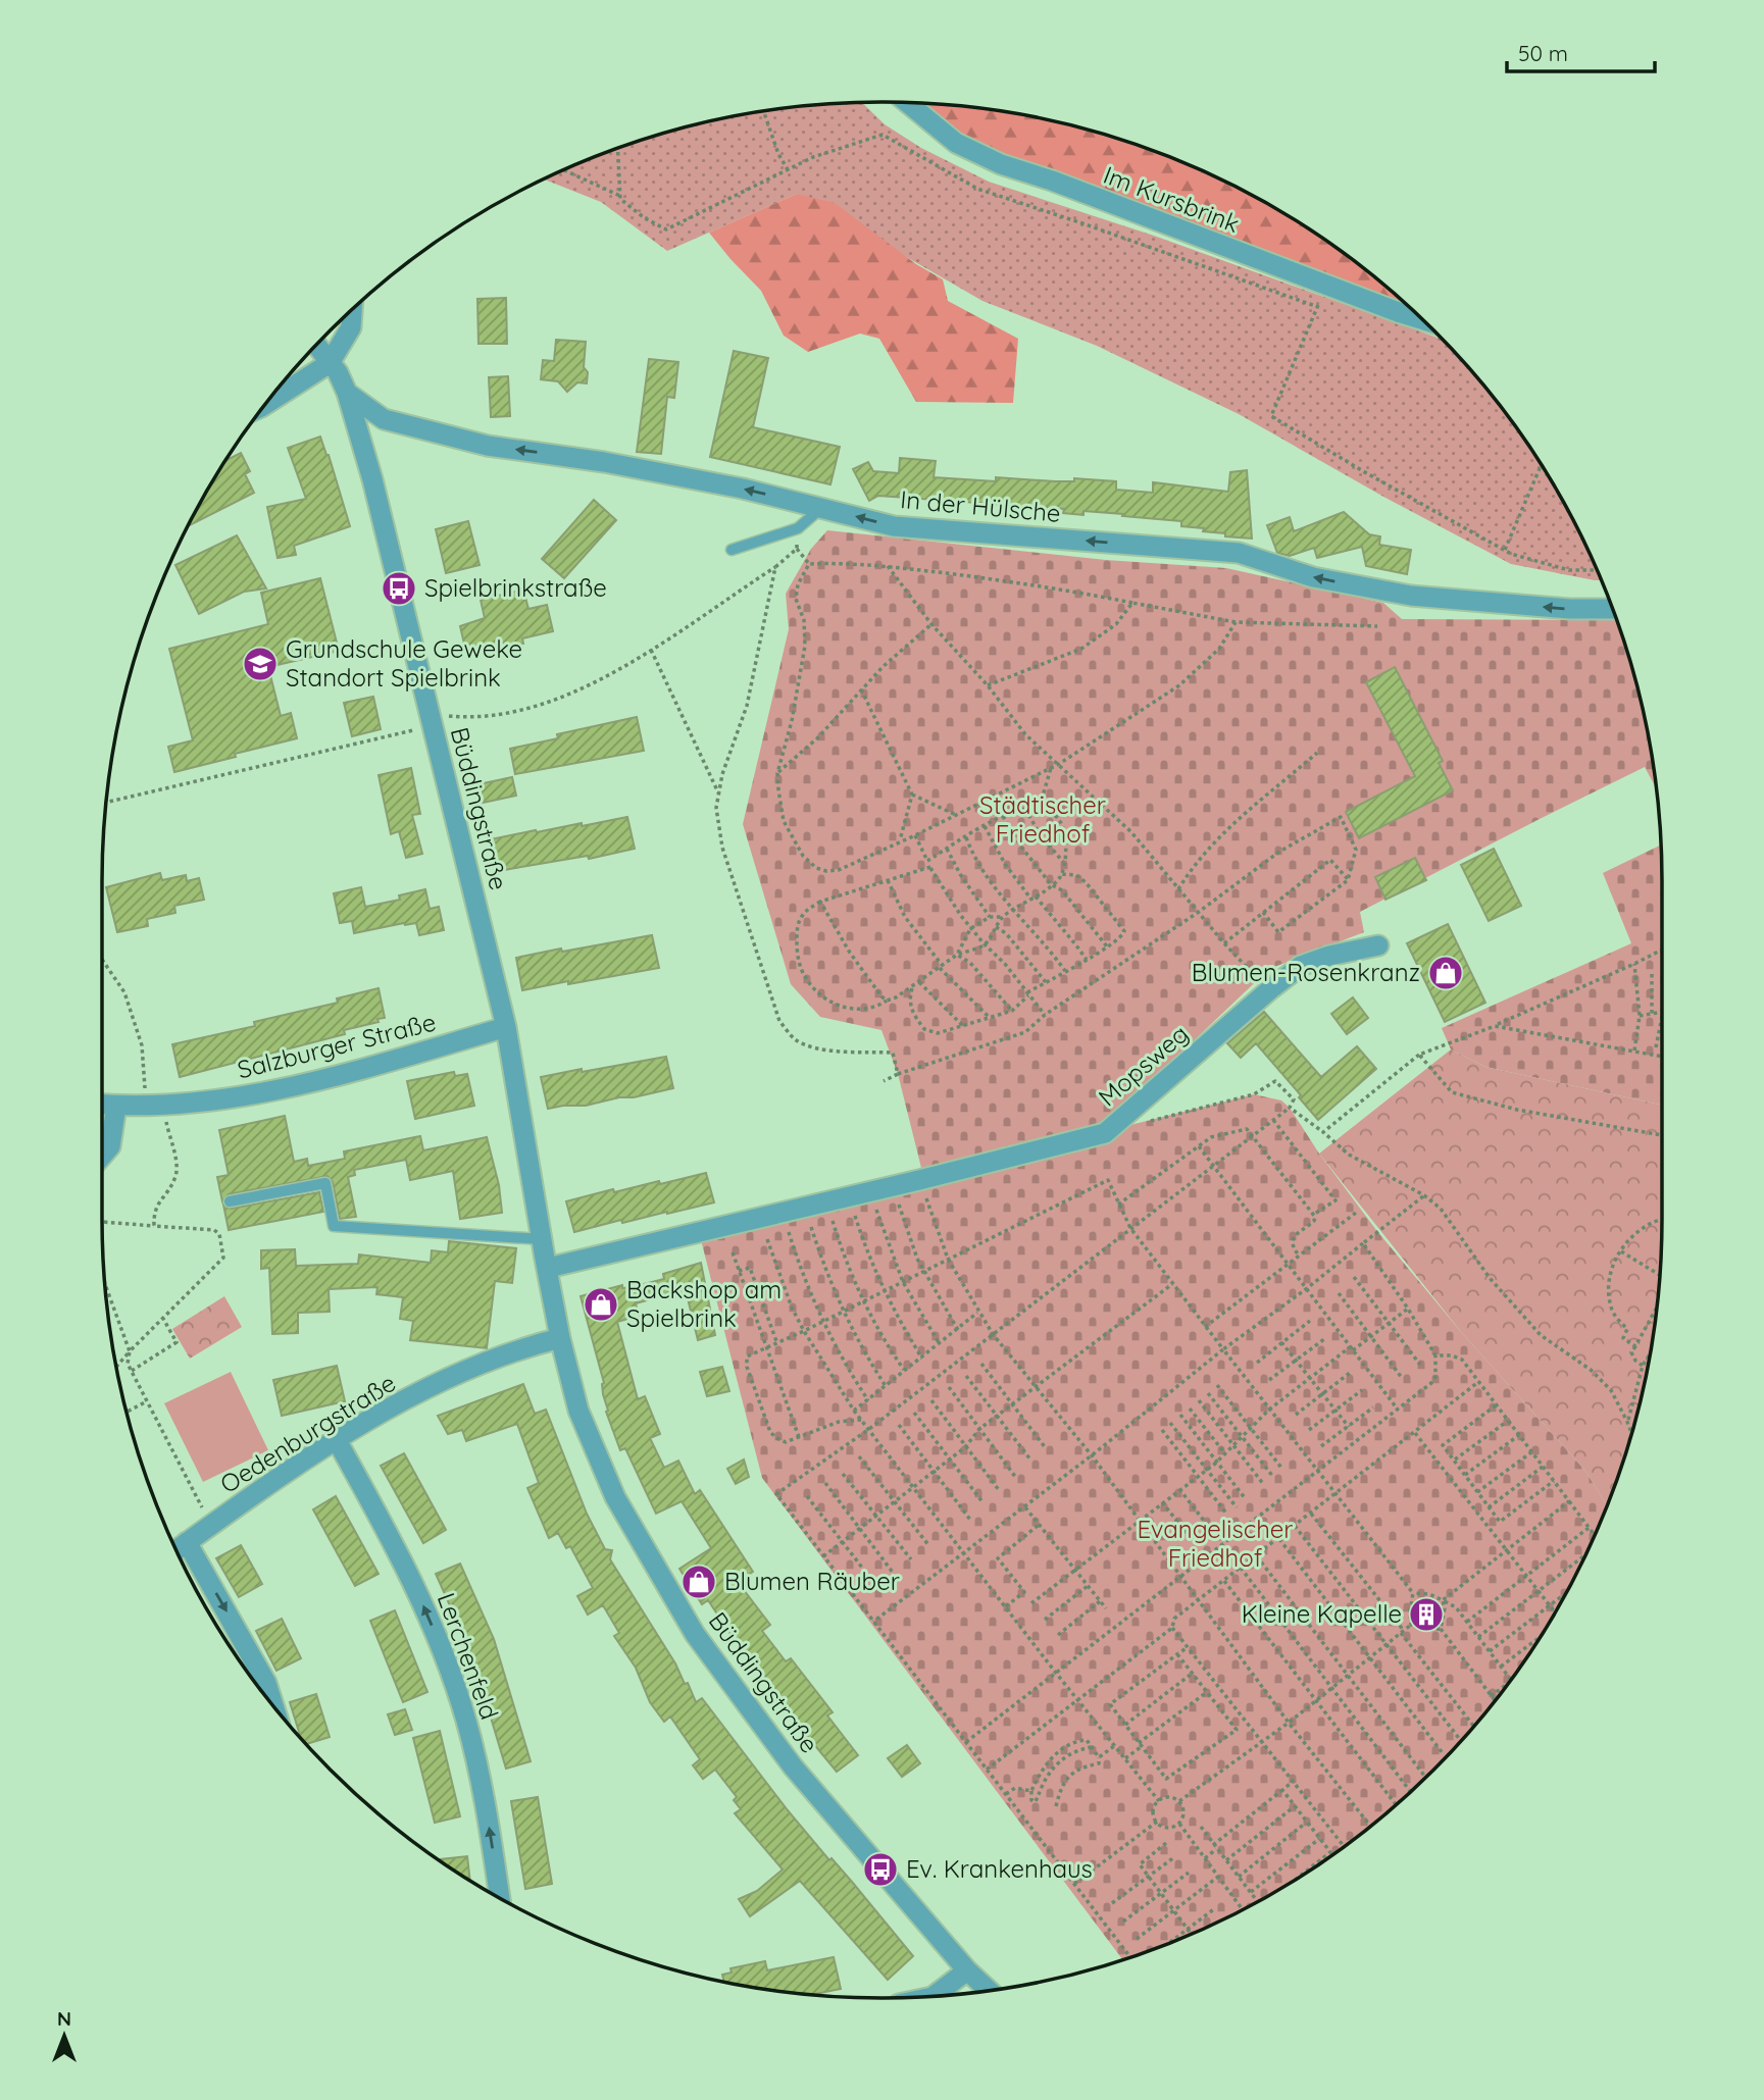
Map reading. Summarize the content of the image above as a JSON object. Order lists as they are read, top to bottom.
{
  "streets": {
    "street": [
      "Im Kursbrink",
      "In der Hülsche",
      "Büddingstraße",
      "Salzburger Straße",
      "Mopsweg",
      "Oedenburgstraße",
      "Lerchenfeld"
    ]
  },
  "crossings": [
    ["In der Hülsche", "Büddingstraße"],
    ["Büddingstraße", "Salzburger Straße"],
    ["Büddingstraße", "Oedenburgstraße"],
    ["Oedenburgstraße", "Lerchenfeld"]
  ],
  "one_way": ["In der Hülsche", "Lerchenfeld"],
  "parks": ["Städtischer Friedhof", "Evangelischer Friedhof"],
  "places": {
    "bus stop": ["Spielbrinkstraße", "Ev. Krankenhaus"],
    "school or university": ["Grundschule Geweke Standort Spielbrink"],
    "shop": ["Blumen-Rosenkranz", "Backshop am Spielbrink", "Blumen Räuber"],
    "building": ["Kleine Kapelle"]
  },
  "scale_bar": "50 m",
  "north": "top"
}
